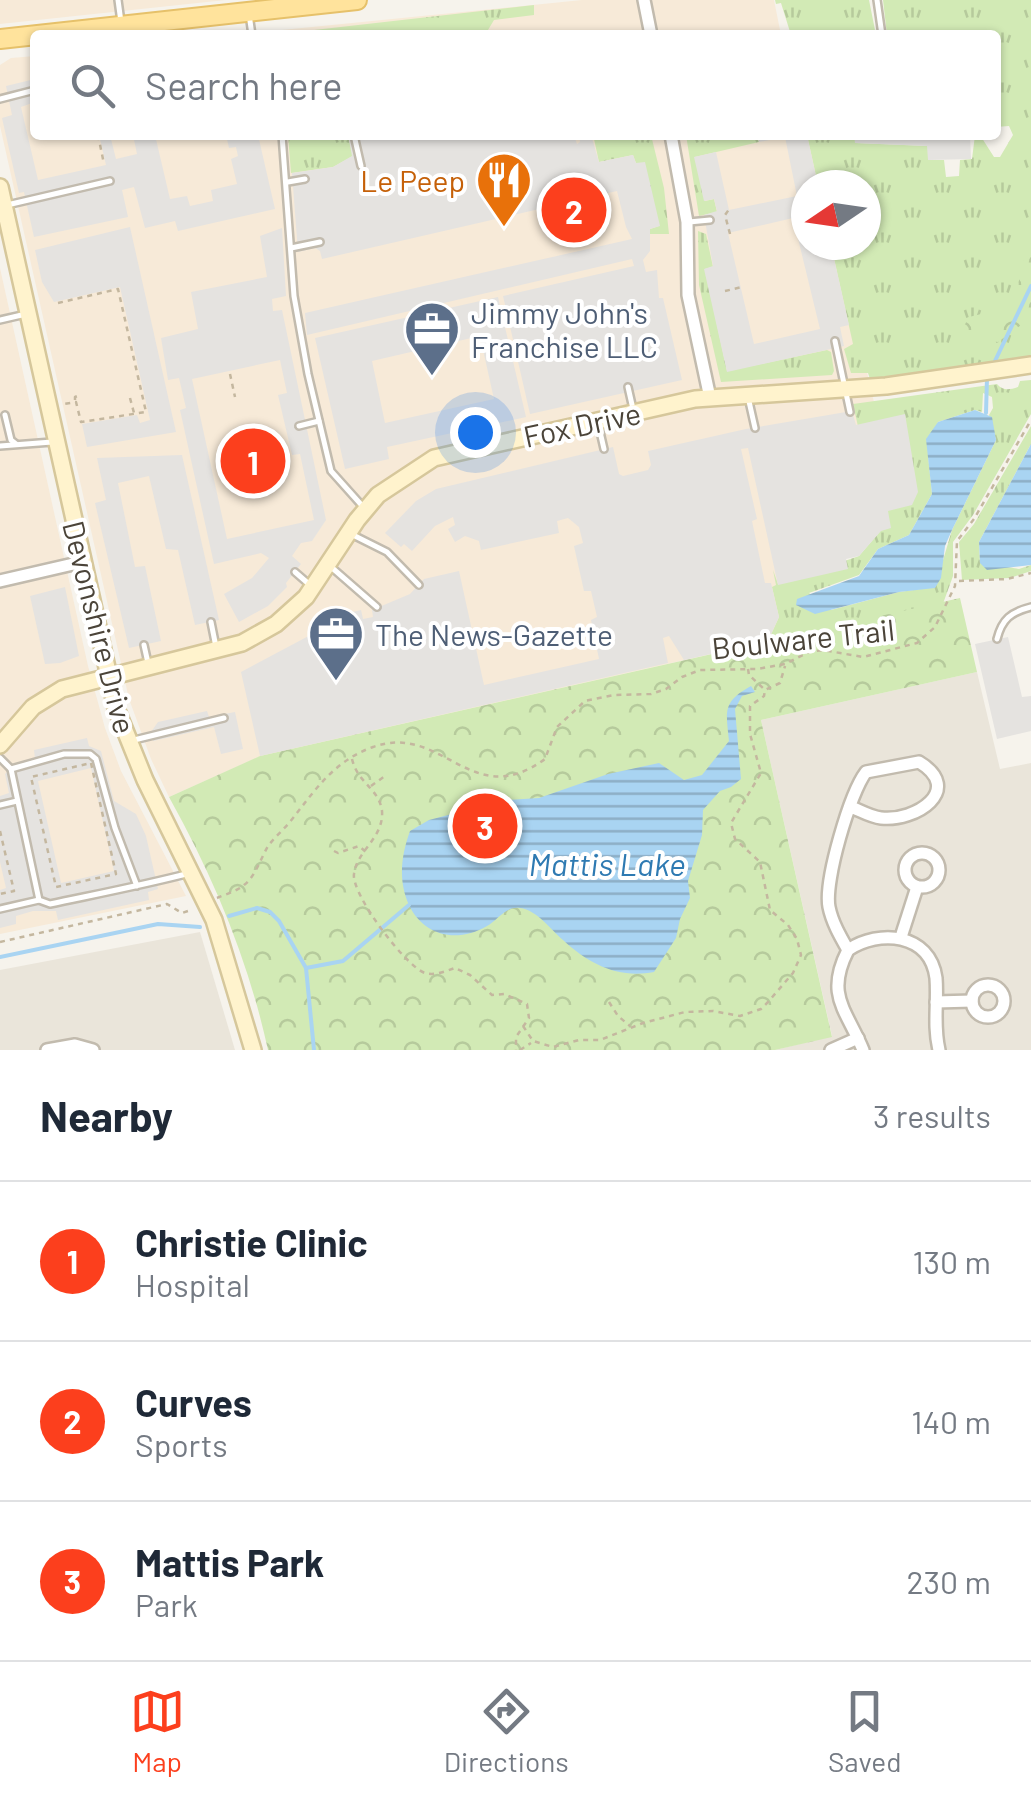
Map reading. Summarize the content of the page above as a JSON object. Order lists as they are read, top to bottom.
{
  "streets": {
    "street": ["Fox Drive", "Devonshire Drive"],
    "path": ["Boulware Trail"]
  },
  "crossings": [
    ["Fox Drive", "Devonshire Drive"]
  ],
  "water": ["Mattis Lake"],
  "places": {
    "restaurant": ["Le Peep"],
    "office": ["Jimmy John's Franchise LLC", "The News-Gazette"]
  },
  "north": "left",
  "page": {
    "search": "Search here",
    "pins": ["2", "1", "3"],
    "heading": ["Nearby", "3 results"],
    "list": [
      {
        "mark": "1",
        "name": "Christie Clinic",
        "note": "Hospital",
        "value": "130 m"
      },
      {
        "mark": "2",
        "name": "Curves",
        "note": "Sports",
        "value": "140 m"
      },
      {
        "mark": "3",
        "name": "Mattis Park",
        "note": "Park",
        "value": "230 m"
      }
    ],
    "nav": ["Map", "Directions", "Saved"]
  }
}
